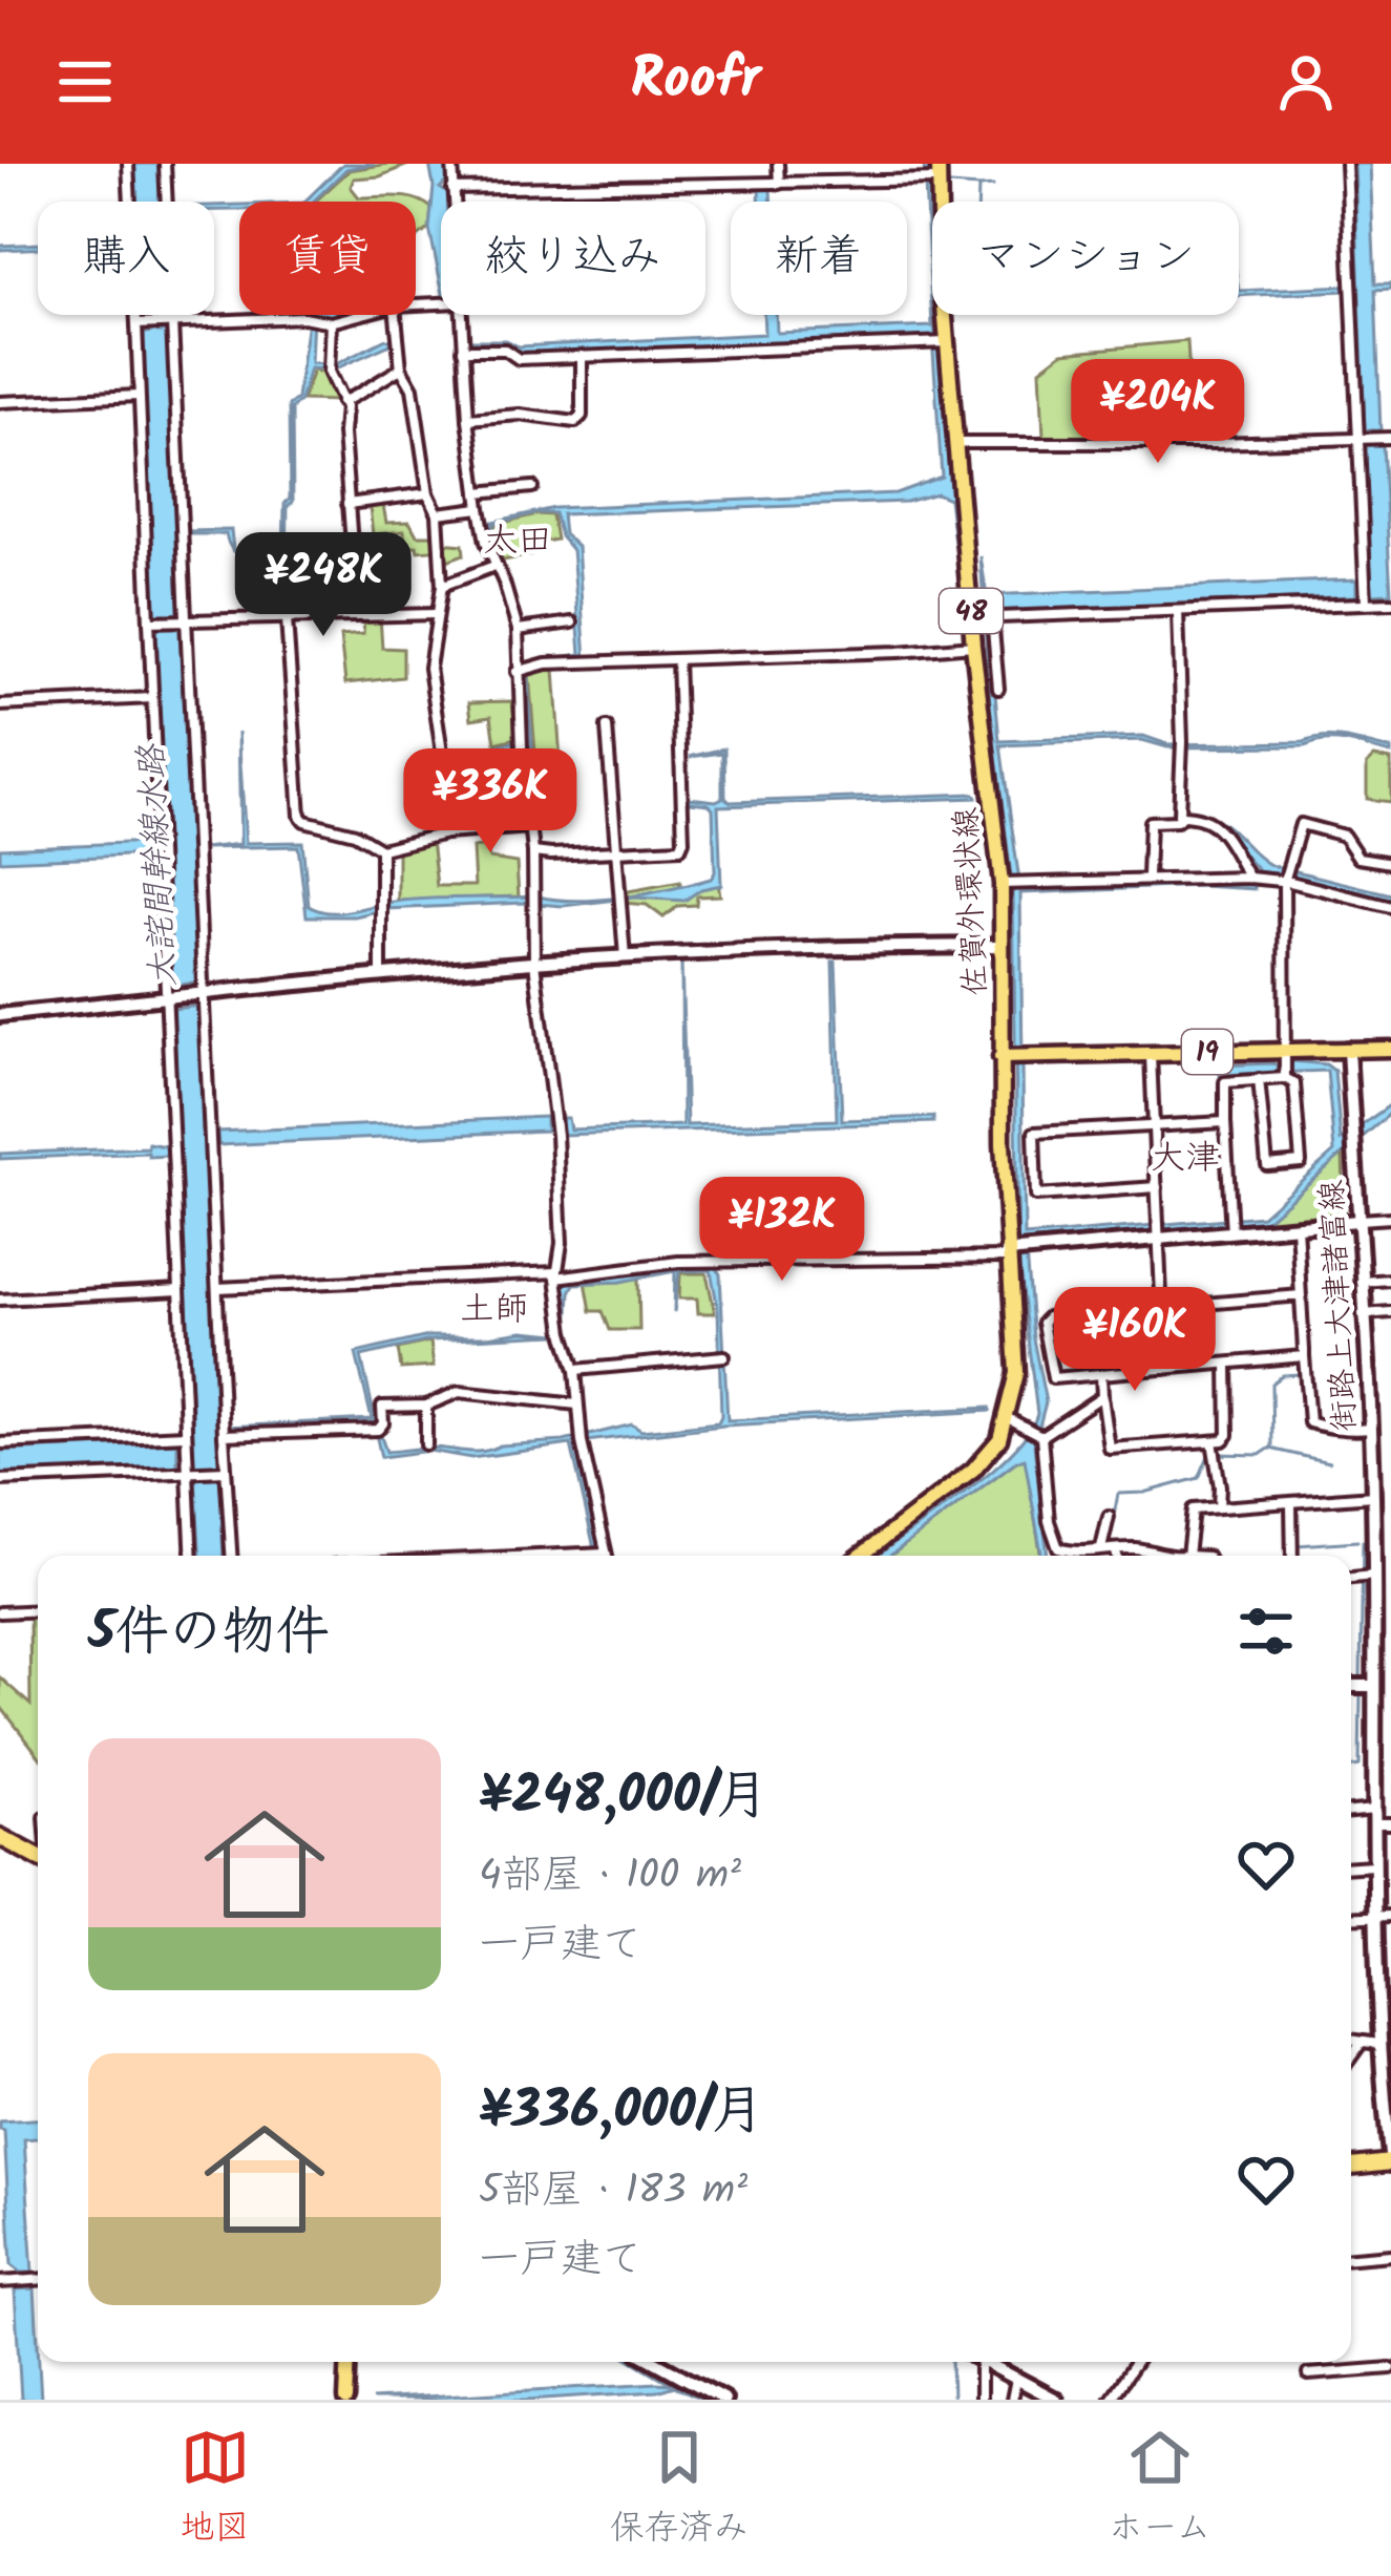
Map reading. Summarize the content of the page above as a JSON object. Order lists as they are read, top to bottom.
{
  "streets": {
    "main road": ["48", "佐賀外環状線", "19"],
    "street": ["街路上大津諸富線"]
  },
  "crossings": [
    ["佐賀外環状線", "19"],
    ["19", "街路上大津諸富線"]
  ],
  "districts": ["太田", "大津", "土師"],
  "water": ["大詫間幹線水路"],
  "page": {
    "header": "Roofr",
    "chip": [
      "購入",
      "賃貸",
      "絞り込み",
      "新着",
      "マンション"
    ],
    "price": [
      "¥204K",
      "¥248K",
      "¥336K",
      "¥132K",
      "¥160K"
    ],
    "heading": "5件の物件",
    "list": [
      {
        "name": "¥248,000/月",
        "note": "4部屋 · 100 m² · 一戸建て"
      },
      {
        "name": "¥336,000/月",
        "note": "5部屋 · 183 m² · 一戸建て"
      }
    ],
    "tabs": ["地図", "保存済み", "ホーム"]
  }
}
